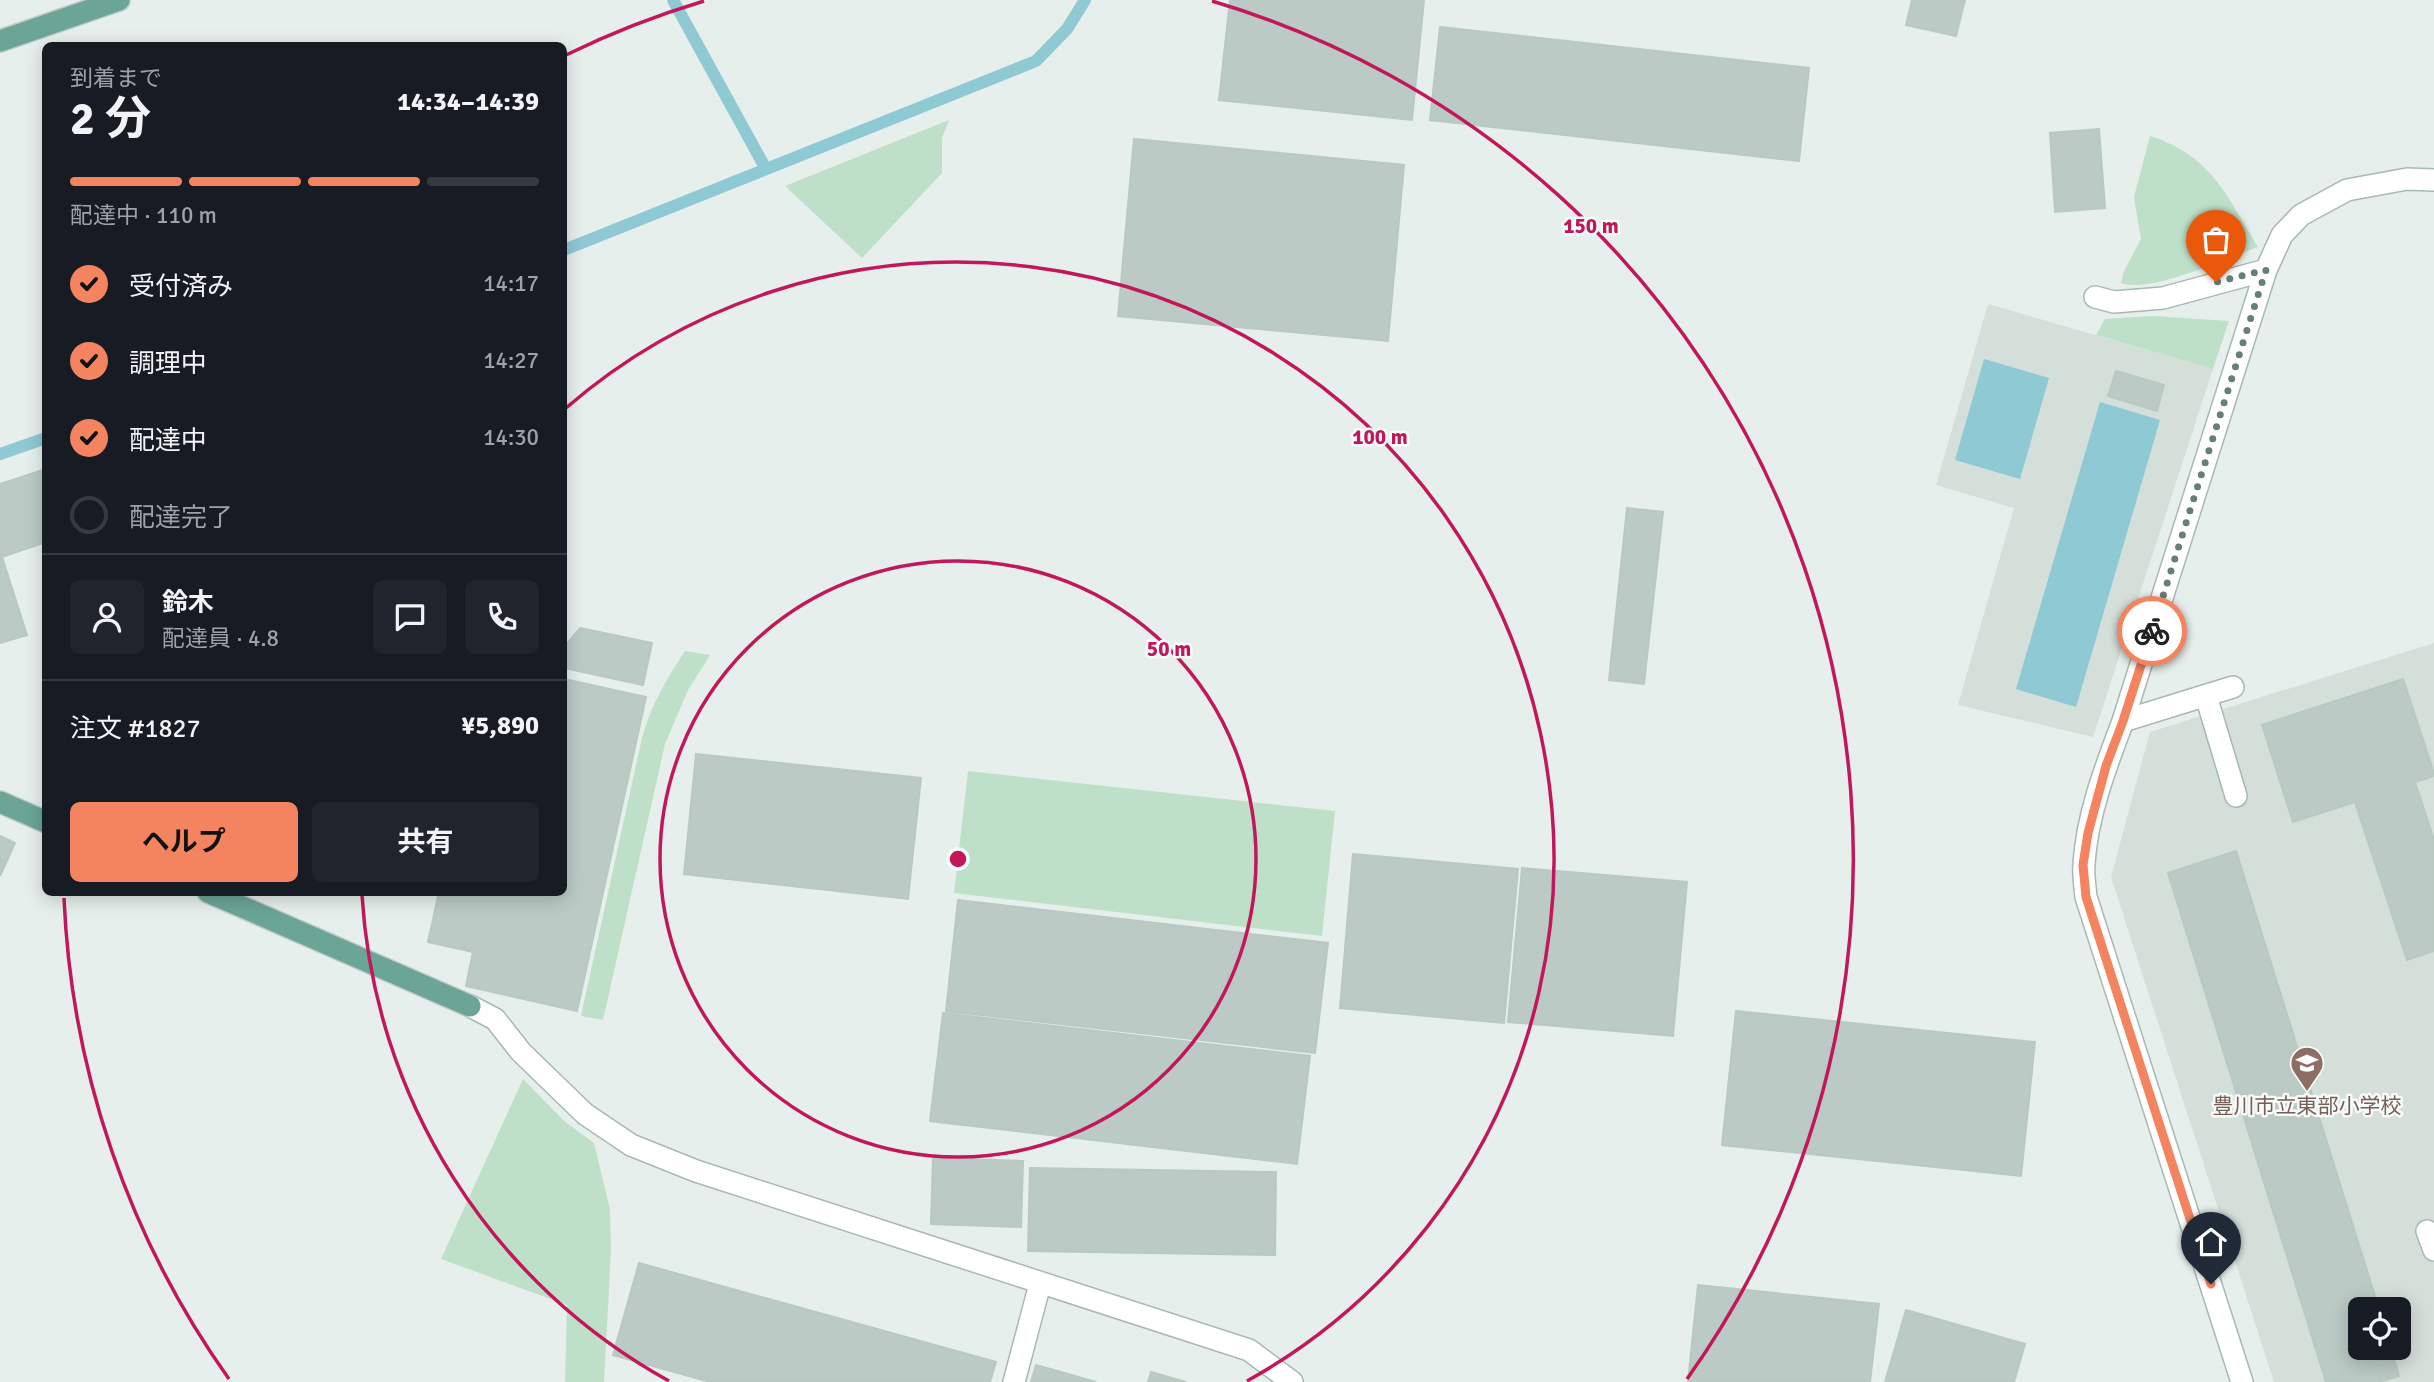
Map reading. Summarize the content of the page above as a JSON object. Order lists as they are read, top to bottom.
{
  "places": {
    "school or university": ["豊川市立東部小学校"]
  },
  "page": {
    "heading": ["2 分", "到着まで", "14:34–14:39"],
    "panel": [
      "鈴木",
      "配達員 · 4.8",
      "注文 #1827",
      "¥5,890"
    ],
    "bar": "配達中 · 110 m",
    "list": [
      ["受付済み", "14:17"],
      ["調理中", "14:27"],
      ["配達中", "14:30"],
      "配達完了"
    ],
    "buttons": ["ヘルプ", "共有"]
  },
  "rings": ["150 m", "100 m", "50 m"]
}
